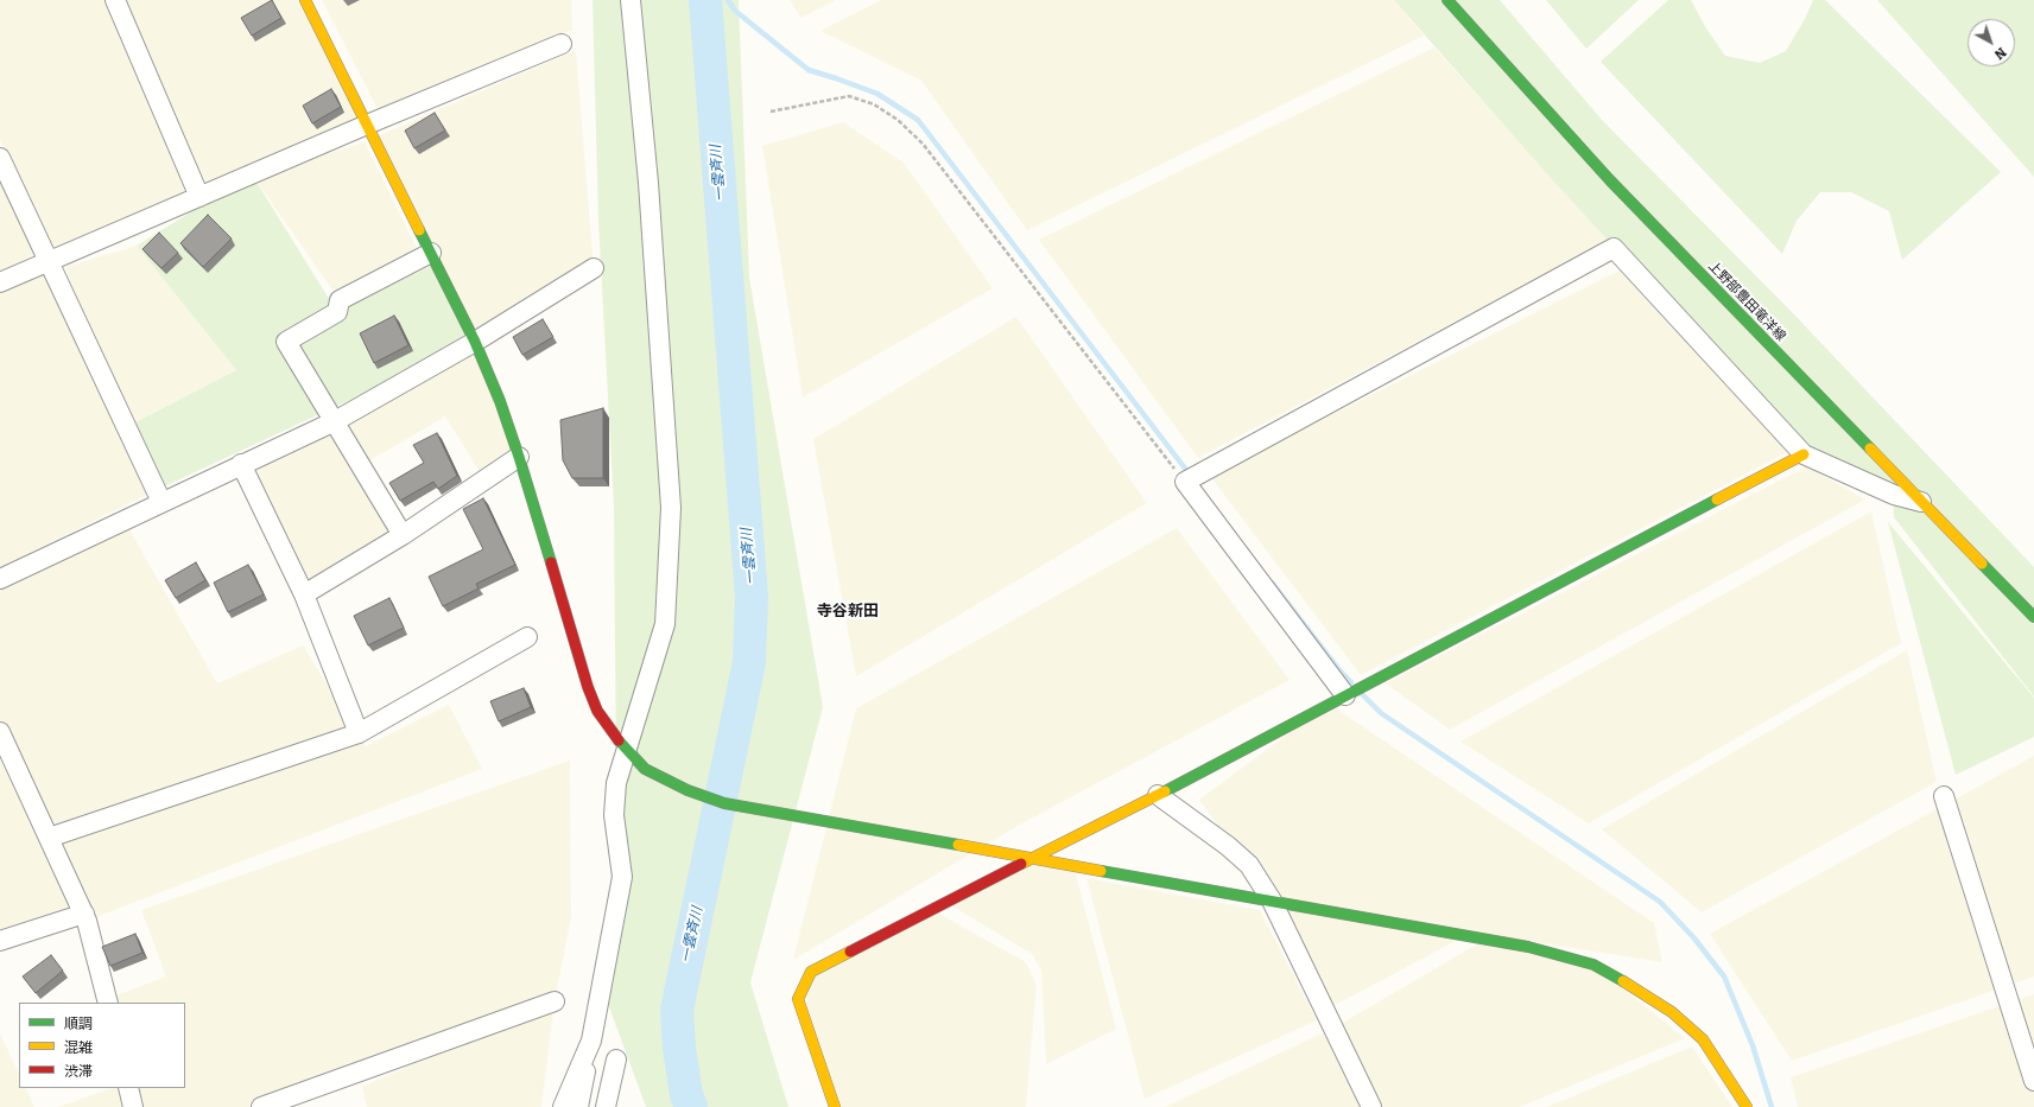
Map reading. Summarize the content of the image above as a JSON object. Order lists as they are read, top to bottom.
{
  "streets": {
    "street": ["上野部豊田竜洋線"]
  },
  "districts": ["寺谷新田"],
  "water": ["一雲斉川"],
  "legend": ["順調", "混雑", "渋滞"],
  "north": "bottom right"
}
